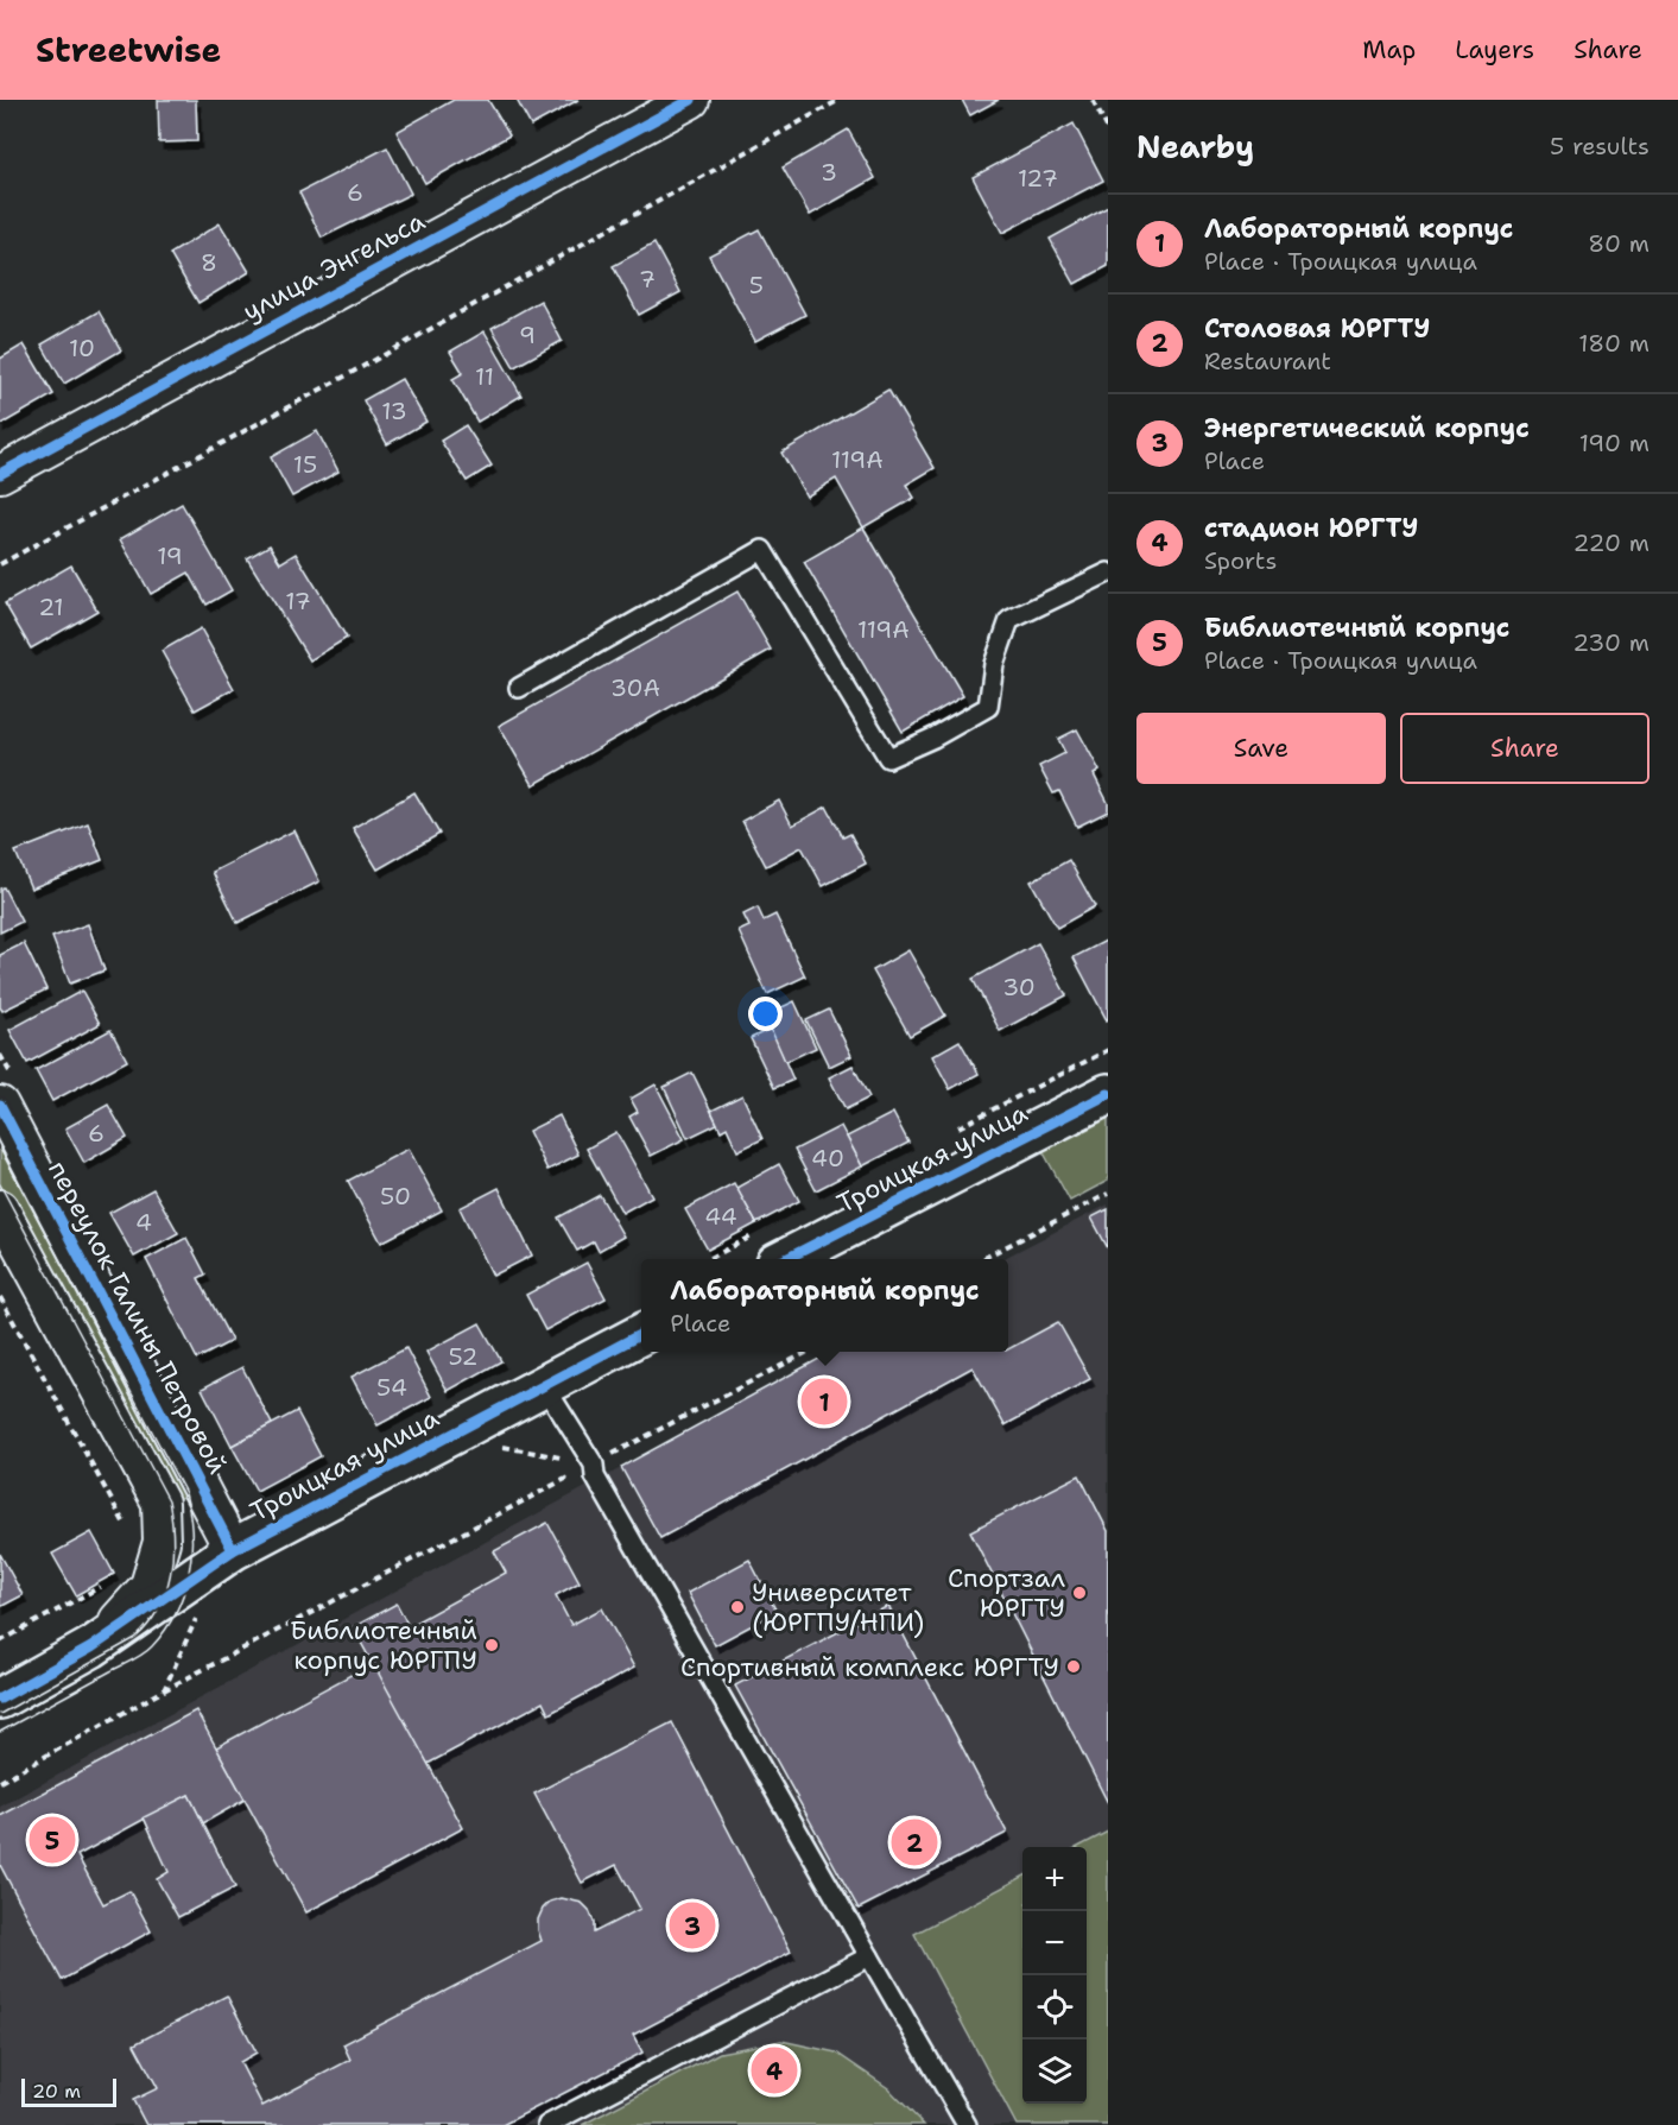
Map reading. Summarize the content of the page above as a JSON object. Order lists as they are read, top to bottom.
{
  "streets": {
    "street": ["улица Энгельса", "Троицкая улица", "переулок Галины Петровой"]
  },
  "crossings": [
    ["Троицкая улица", "переулок Галины Петровой"]
  ],
  "places": [
    "Спортзал ЮРГТУ",
    "Университет (ЮРГПУ/НПИ)",
    "Библиотечный корпус ЮРГПУ",
    "Спортивный комплекс ЮРГТУ"
  ],
  "house_numbers": [
    "3",
    "127",
    "6",
    "8",
    "7",
    "5",
    "9",
    "10",
    "11",
    "13",
    "119А",
    "15",
    "19",
    "17",
    "21",
    "119А",
    "30А",
    "30",
    "6",
    "40",
    "50",
    "44",
    "4",
    "52",
    "54"
  ],
  "scale_bar": "20 m",
  "page": {
    "header": "Streetwise",
    "nav": ["Map", "Layers", "Share"],
    "heading": ["Nearby", "5 results"],
    "list": [
      {
        "mark": "1",
        "name": "Лабораторный корпус",
        "note": "Place · Троицкая улица",
        "value": "80 m"
      },
      {
        "mark": "2",
        "name": "Столовая ЮРГТУ",
        "note": "Restaurant",
        "value": "180 m"
      },
      {
        "mark": "3",
        "name": "Энергетический корпус",
        "note": "Place",
        "value": "190 m"
      },
      {
        "mark": "4",
        "name": "стадион ЮРГТУ",
        "note": "Sports",
        "value": "220 m"
      },
      {
        "mark": "5",
        "name": "Библиотечный корпус",
        "note": "Place · Троицкая улица",
        "value": "230 m"
      }
    ],
    "buttons": ["Save", "Share"],
    "popup": ["Лабораторный корпус", "Place"],
    "pins": [
      "1",
      "5",
      "2",
      "3",
      "4"
    ],
    "map_buttons": ["+", "−"],
    "scale": "20 m"
  }
}
